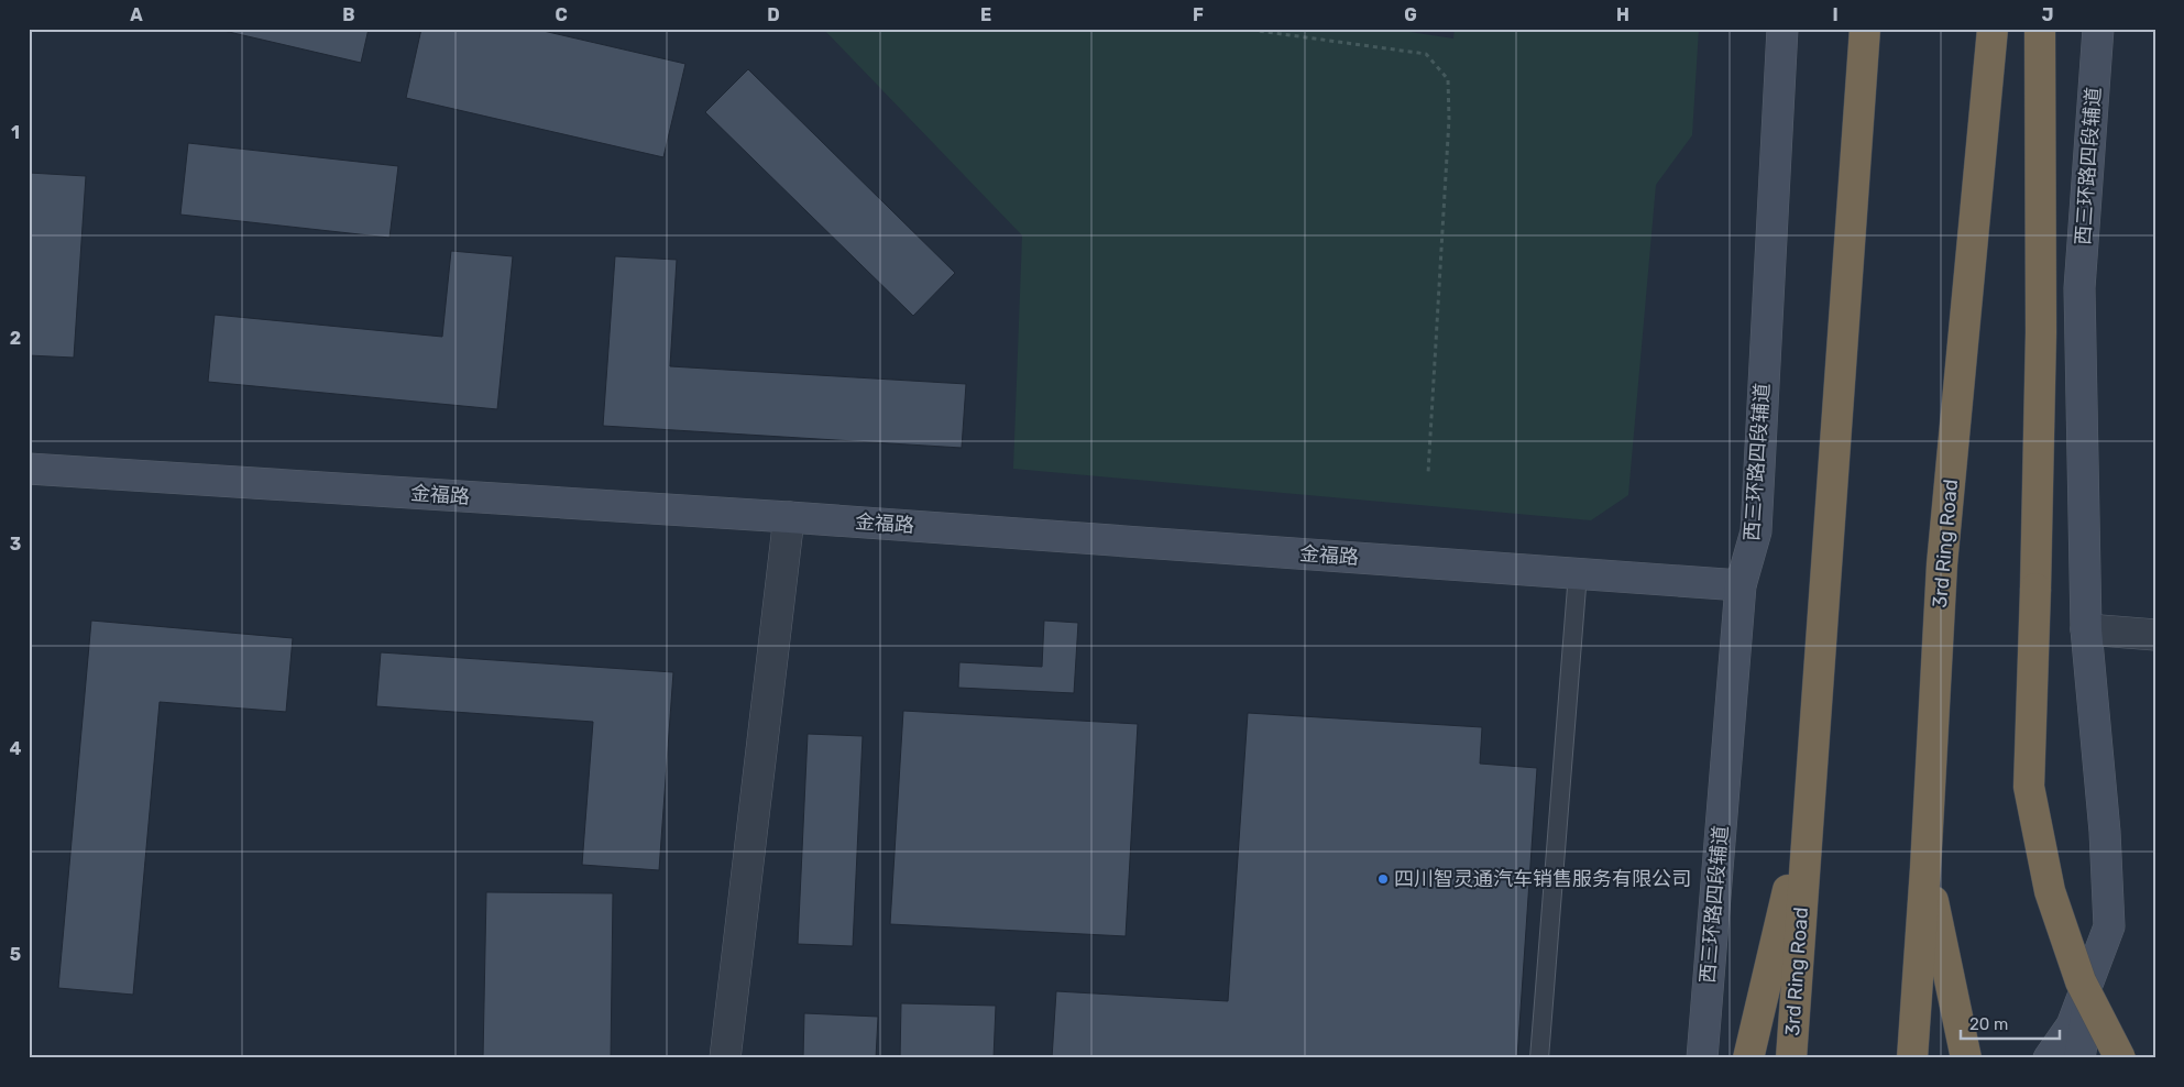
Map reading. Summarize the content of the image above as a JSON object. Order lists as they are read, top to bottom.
{
  "streets": {
    "highway": ["3rd Ring Road"],
    "main road": ["西三环路四段辅道", "金福路"]
  },
  "crossings": [
    ["西三环路四段辅道", "金福路"]
  ],
  "places": ["四川智灵通汽车销售服务有限公司"],
  "scale_bar": "20 m",
  "grid": {
    "columns": [
      "A",
      "B",
      "C",
      "D",
      "E",
      "F",
      "G",
      "H",
      "I",
      "J"
    ],
    "rows": [
      "1",
      "2",
      "3",
      "4",
      "5"
    ]
  }
}
